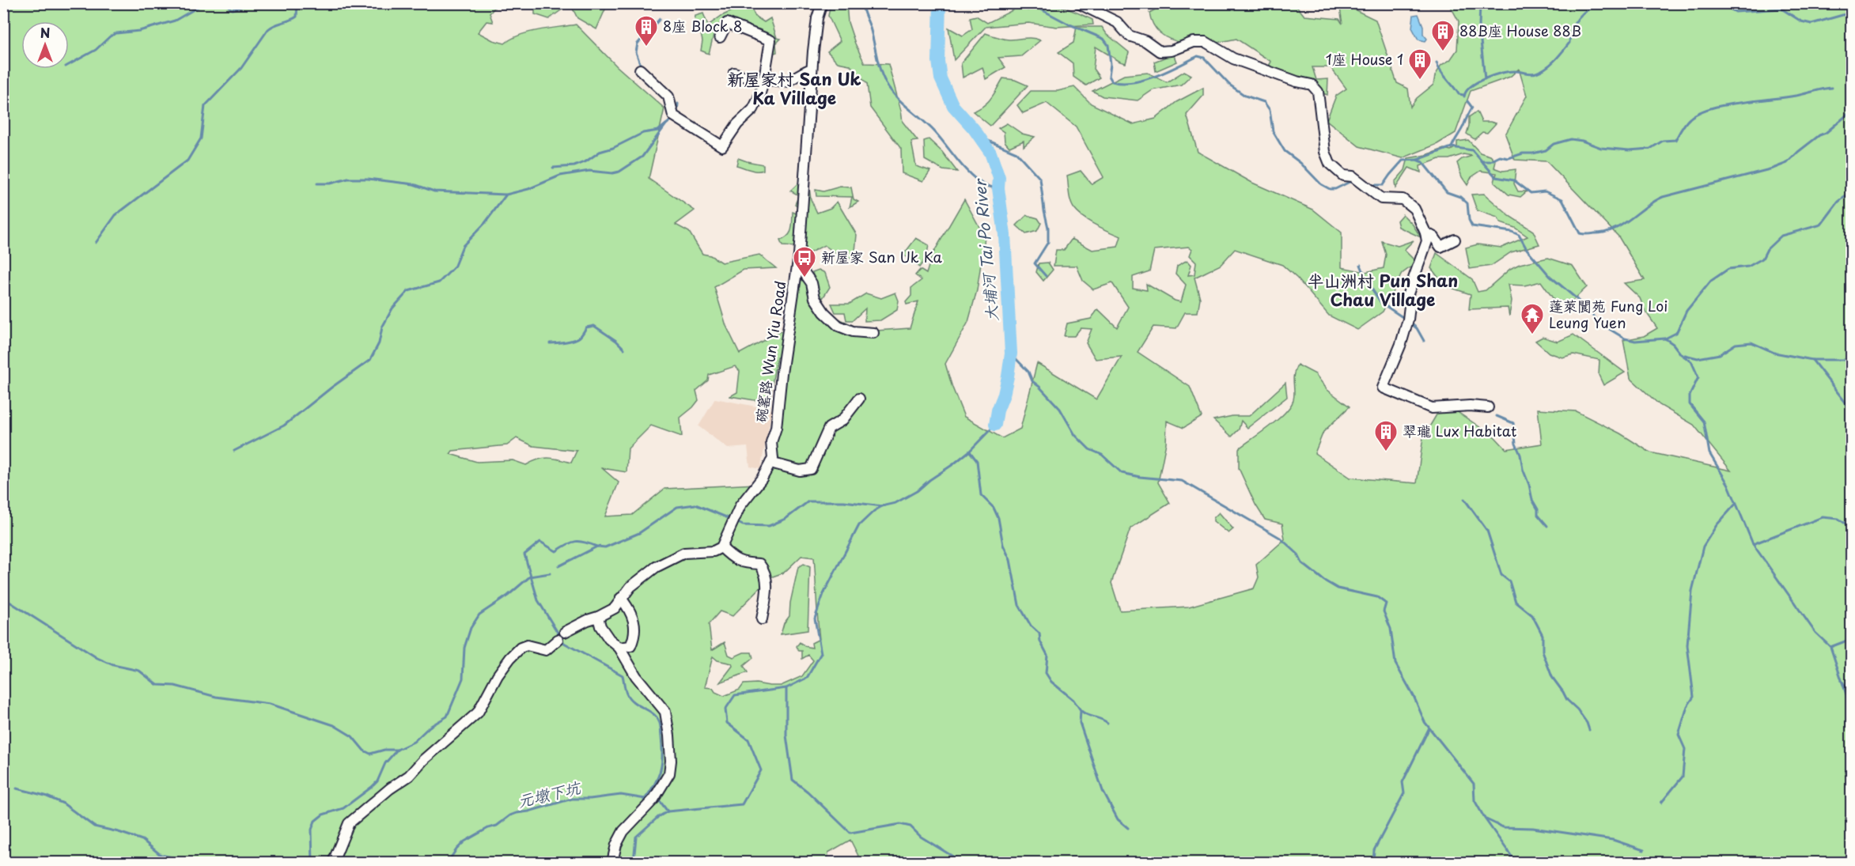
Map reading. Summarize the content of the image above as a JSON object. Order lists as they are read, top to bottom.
{
  "streets": {
    "street": ["碗窰路 Wun Yiu Road"]
  },
  "districts": ["新屋家村 San Uk Ka Village", "半山洲村 Pun Shan Chau Village"],
  "water": ["大埔河 Tai Po River", "元墩下坑"],
  "places": {
    "building": [
      "8座 Block 8",
      "88B座 House 88B",
      "1座 House 1",
      "翠瓏 Lux Habitat"
    ],
    "bus stop": ["新屋家 San Uk Ka"],
    "temple": ["蓬萊閬苑 Fung Loi Leung Yuen"]
  },
  "north": "top"
}
